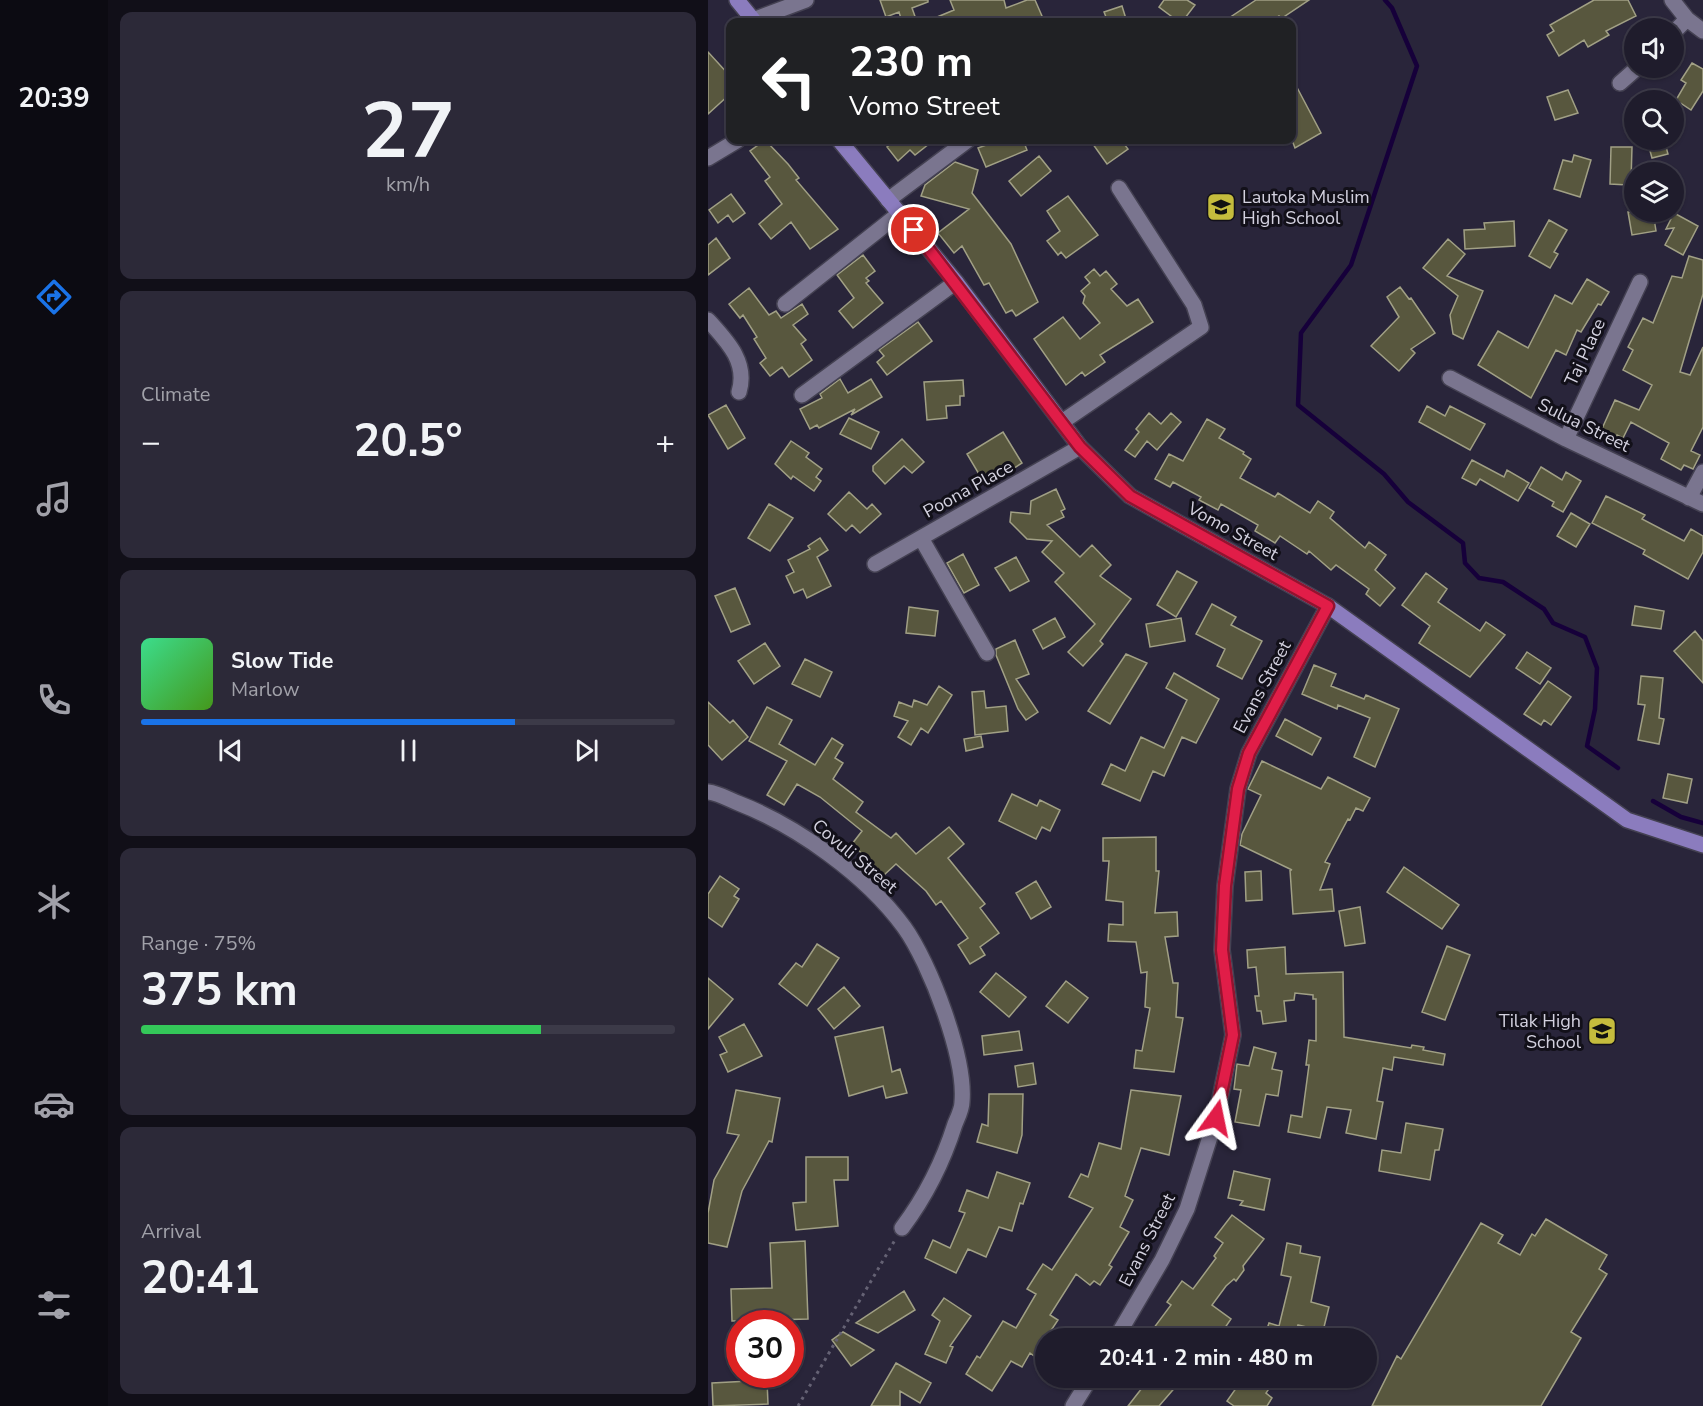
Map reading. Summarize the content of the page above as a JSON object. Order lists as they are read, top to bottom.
{
  "streets": {
    "main road": ["Vomo Street"],
    "street": [
      "Taj Place",
      "Sulua Street",
      "Poona Place",
      "Evans Street",
      "Covuli Street"
    ]
  },
  "crossings": [
    ["Taj Place", "Sulua Street"],
    ["Poona Place", "Vomo Street"],
    ["Vomo Street", "Evans Street"]
  ],
  "places": {
    "school or university": ["Lautoka Muslim High School", "Tilak High School"]
  },
  "page": {
    "tabs": "20:39",
    "tile": [
      ["27", "km/h"],
      "Climate",
      ["Range · 75%", "375 km"],
      ["Arrival", "20:41"]
    ],
    "turn": ["230 m", "Vomo Street"],
    "heat": ["−", "20.5°", "+"],
    "song": ["Slow Tide", "Marlow"],
    "limit": "30",
    "trip": "20:41 · 2 min · 480 m"
  }
}
